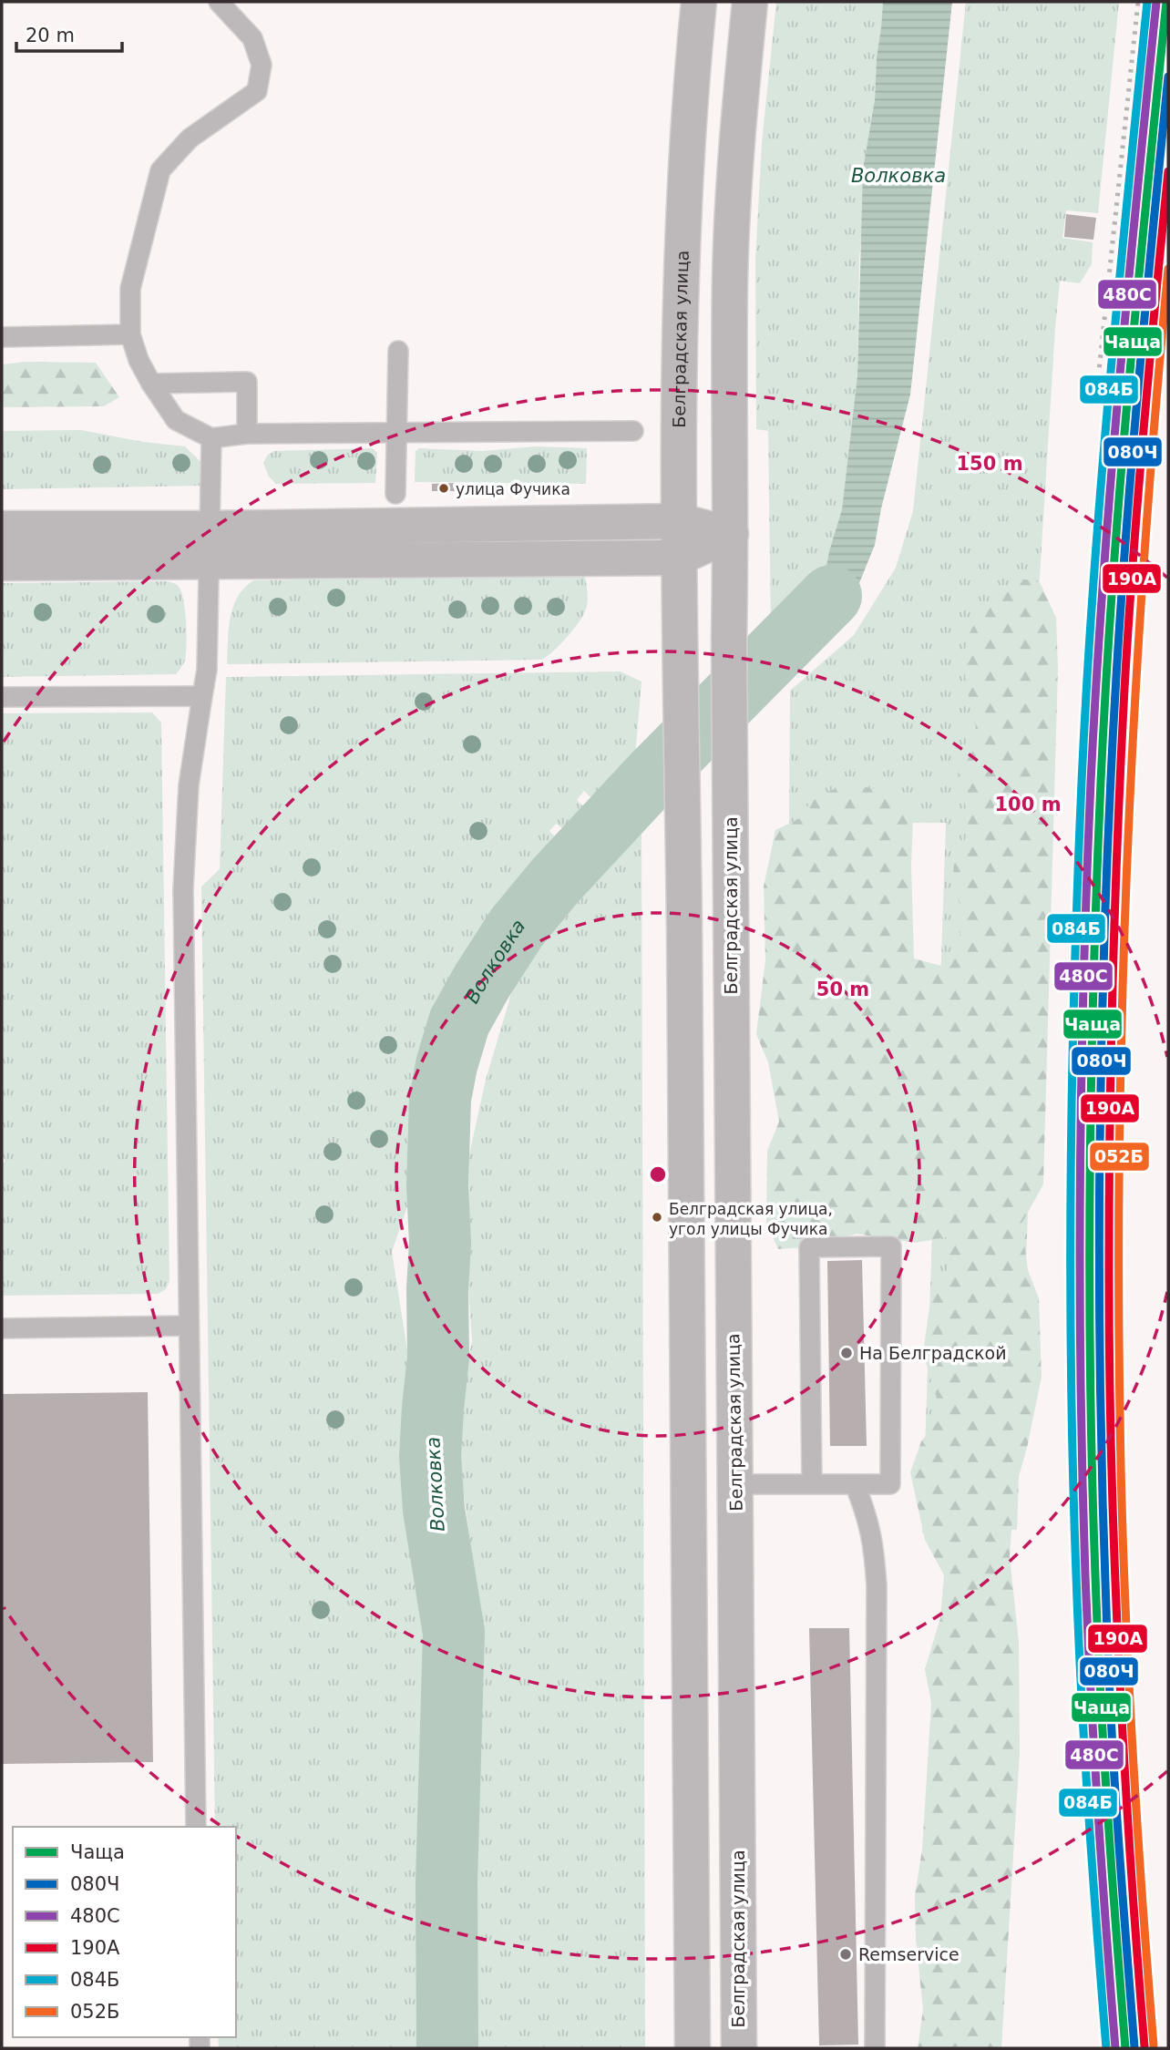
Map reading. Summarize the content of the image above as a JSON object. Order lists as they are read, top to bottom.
{
  "streets": {
    "street": ["Белградская улица"]
  },
  "water": ["Волковка"],
  "places": [
    "улица Фучика",
    "Белградская улица, угол улицы Фучика",
    "На Белградской",
    "Remservice"
  ],
  "lines": [
    "transit line Чаща",
    "transit line 480С",
    "transit line 084Б",
    "transit line 080Ч",
    "transit line 190А",
    "transit line 052Б"
  ],
  "legend": [
    "Чаща",
    "080Ч",
    "480С",
    "190А",
    "084Б",
    "052Б"
  ],
  "scale_bar": "20 m",
  "rings": ["150 m", "100 m", "50 m"]
}
